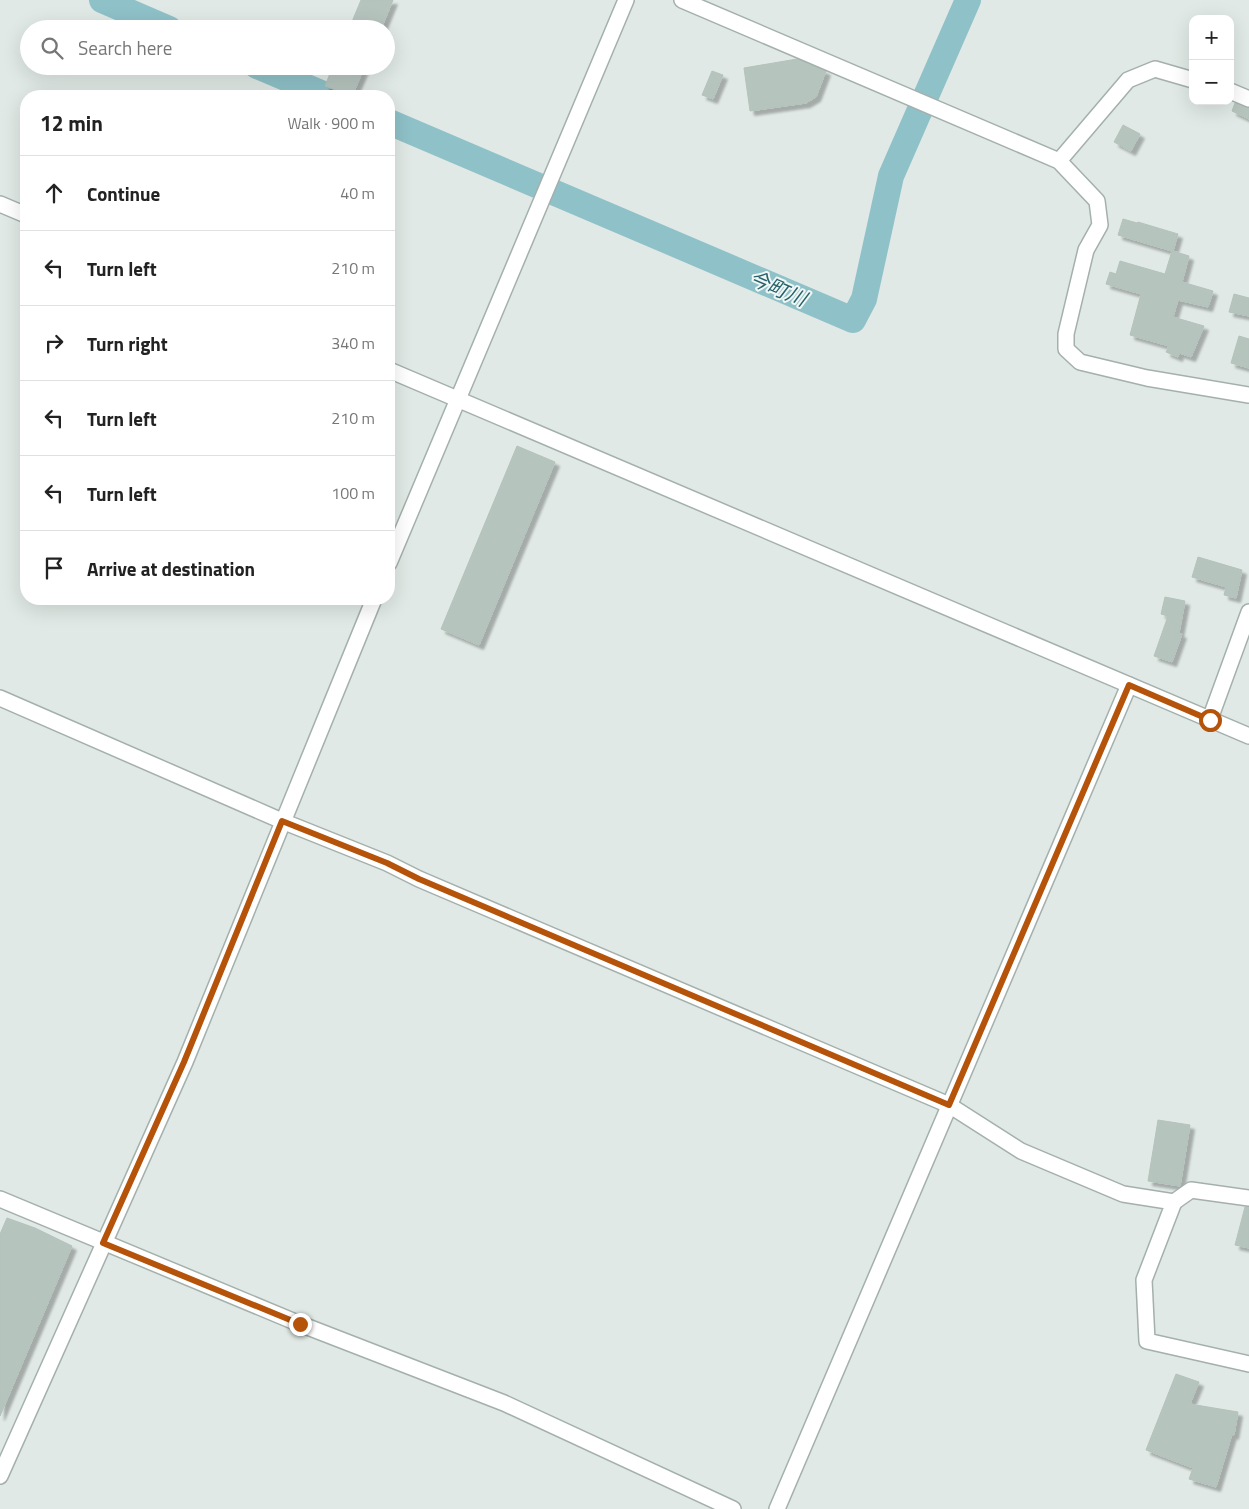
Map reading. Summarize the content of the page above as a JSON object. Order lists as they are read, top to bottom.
{
  "water": ["今町川"],
  "page": {
    "map_buttons": ["+", "−"],
    "search": "Search here",
    "heading": ["12 min", "Walk · 900 m"],
    "list": [
      ["Continue", "40 m"],
      ["Turn left", "210 m"],
      ["Turn right", "340 m"],
      ["Turn left", "210 m"],
      ["Turn left", "100 m"],
      "Arrive at destination"
    ]
  }
}
